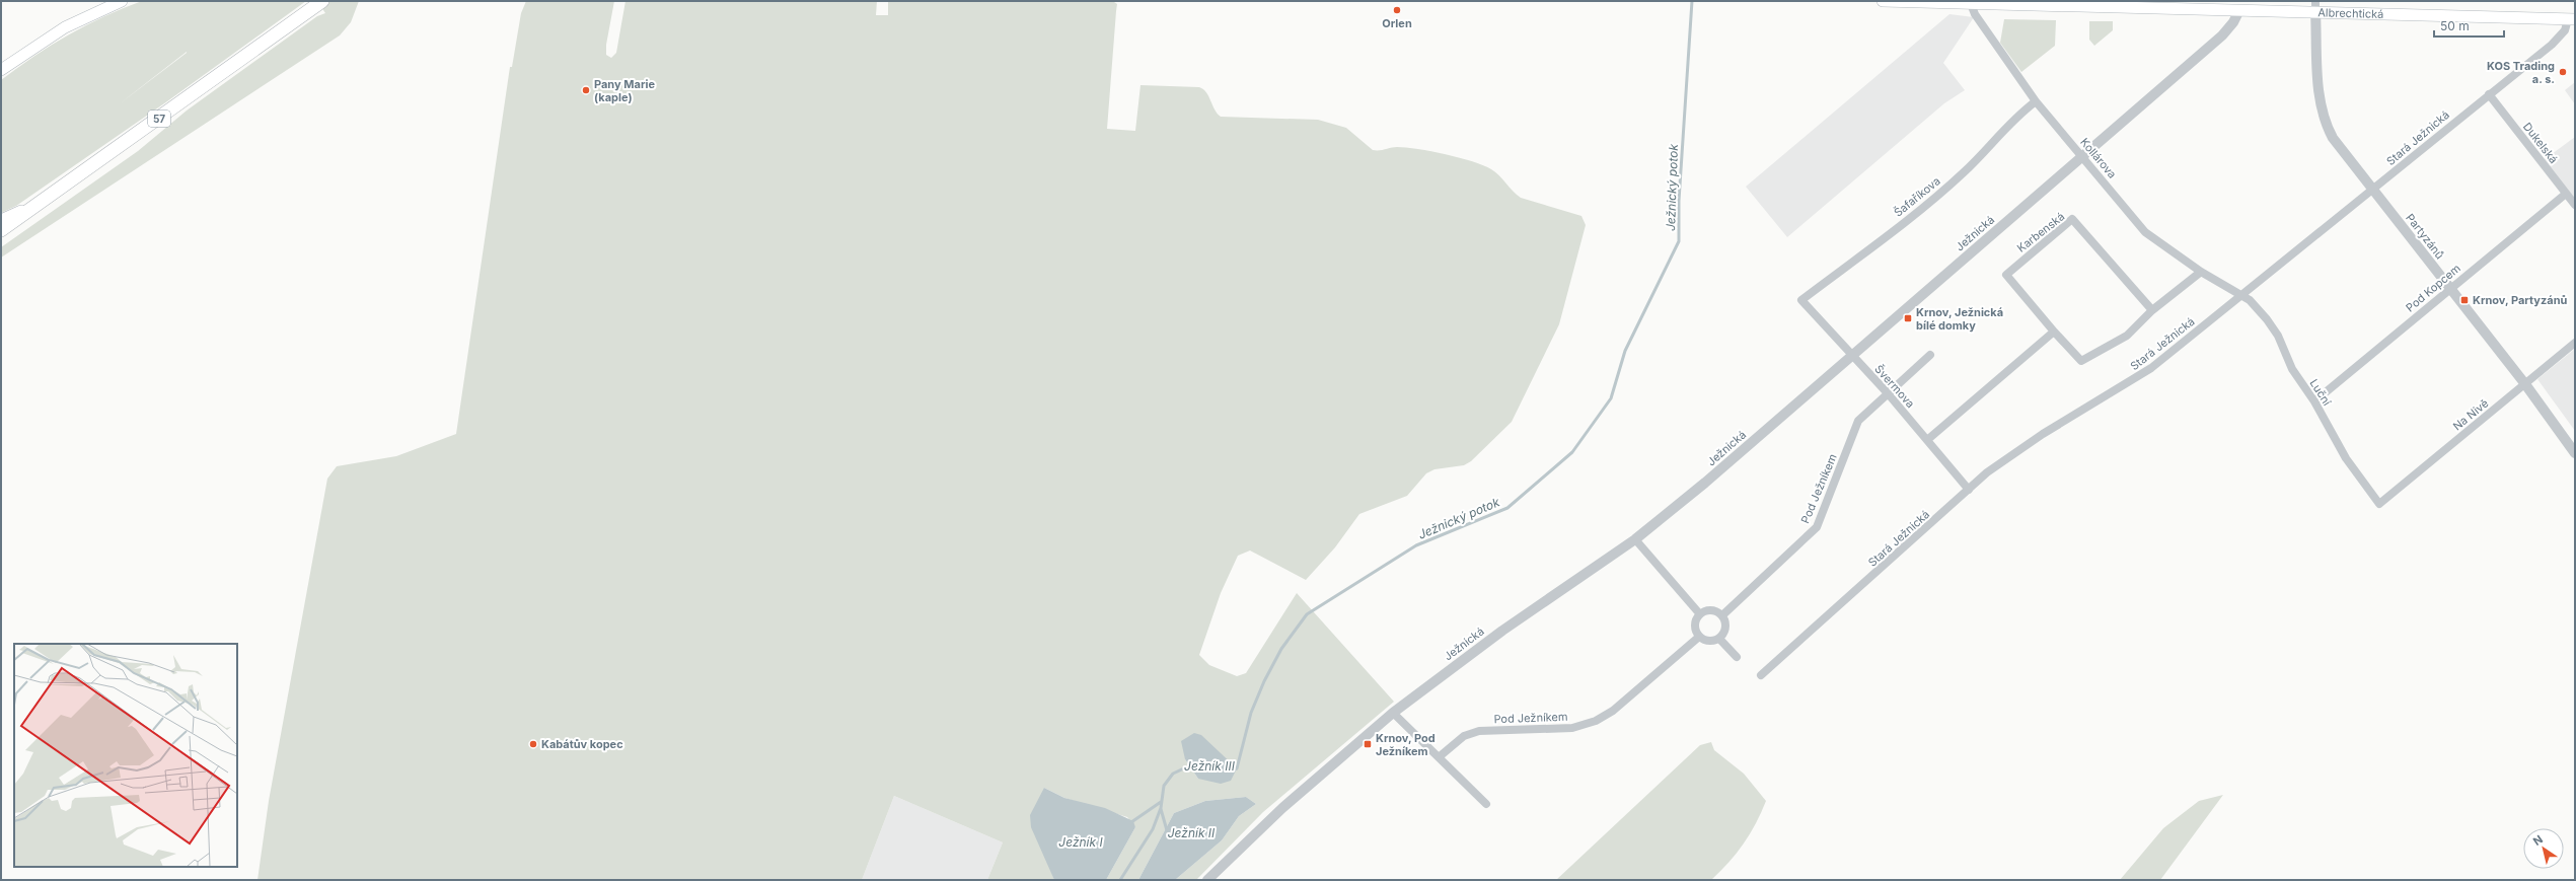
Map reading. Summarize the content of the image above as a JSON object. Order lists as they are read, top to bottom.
{
  "streets": {
    "main road": ["Albrechtická", "57"],
    "street": [
      "Stará Ježnická",
      "Dukelská",
      "Kollárova",
      "Šafaříkova",
      "Karbenská",
      "Ježnická",
      "Partyzánů",
      "Pod Kopcem",
      "Švermova",
      "Luční",
      "Na Nivě",
      "Pod Ježníkem"
    ]
  },
  "crossings": [
    ["Albrechtická", "Stará Ježnická"],
    ["Albrechtická", "Kollárova"],
    ["Albrechtická", "Ježnická"],
    ["Albrechtická", "Partyzánů"],
    ["Stará Ježnická", "Dukelská"],
    ["Stará Ježnická", "Kollárova"],
    ["Stará Ježnická", "Partyzánů"],
    ["Stará Ježnická", "Švermova"],
    ["Stará Ježnická", "Luční"],
    ["Dukelská", "Pod Kopcem"],
    ["Kollárova", "Šafaříkova"],
    ["Kollárova", "Karbenská"],
    ["Kollárova", "Ježnická"],
    ["Kollárova", "Luční"],
    ["Šafaříkova", "Švermova"],
    ["Ježnická", "Švermova"],
    ["Partyzánů", "Pod Kopcem"],
    ["Partyzánů", "Na Nivě"],
    ["Pod Kopcem", "Luční"],
    ["Švermova", "Pod Ježníkem"],
    ["Luční", "Na Nivě"]
  ],
  "water": [
    "Ježnický potok",
    "Ježník III",
    "Ježník II",
    "Ježník I"
  ],
  "places": {
    "other": [
      "Orlen",
      "KOS Trading a. s.",
      "Pany Marie (kaple)",
      "Kabátův kopec"
    ],
    "transit": ["Krnov, Partyzánů", "Krnov, Ježnická bílé domky", "Krnov, Pod Ježníkem"]
  },
  "scale_bar": "50 m",
  "north": "top left"
}
